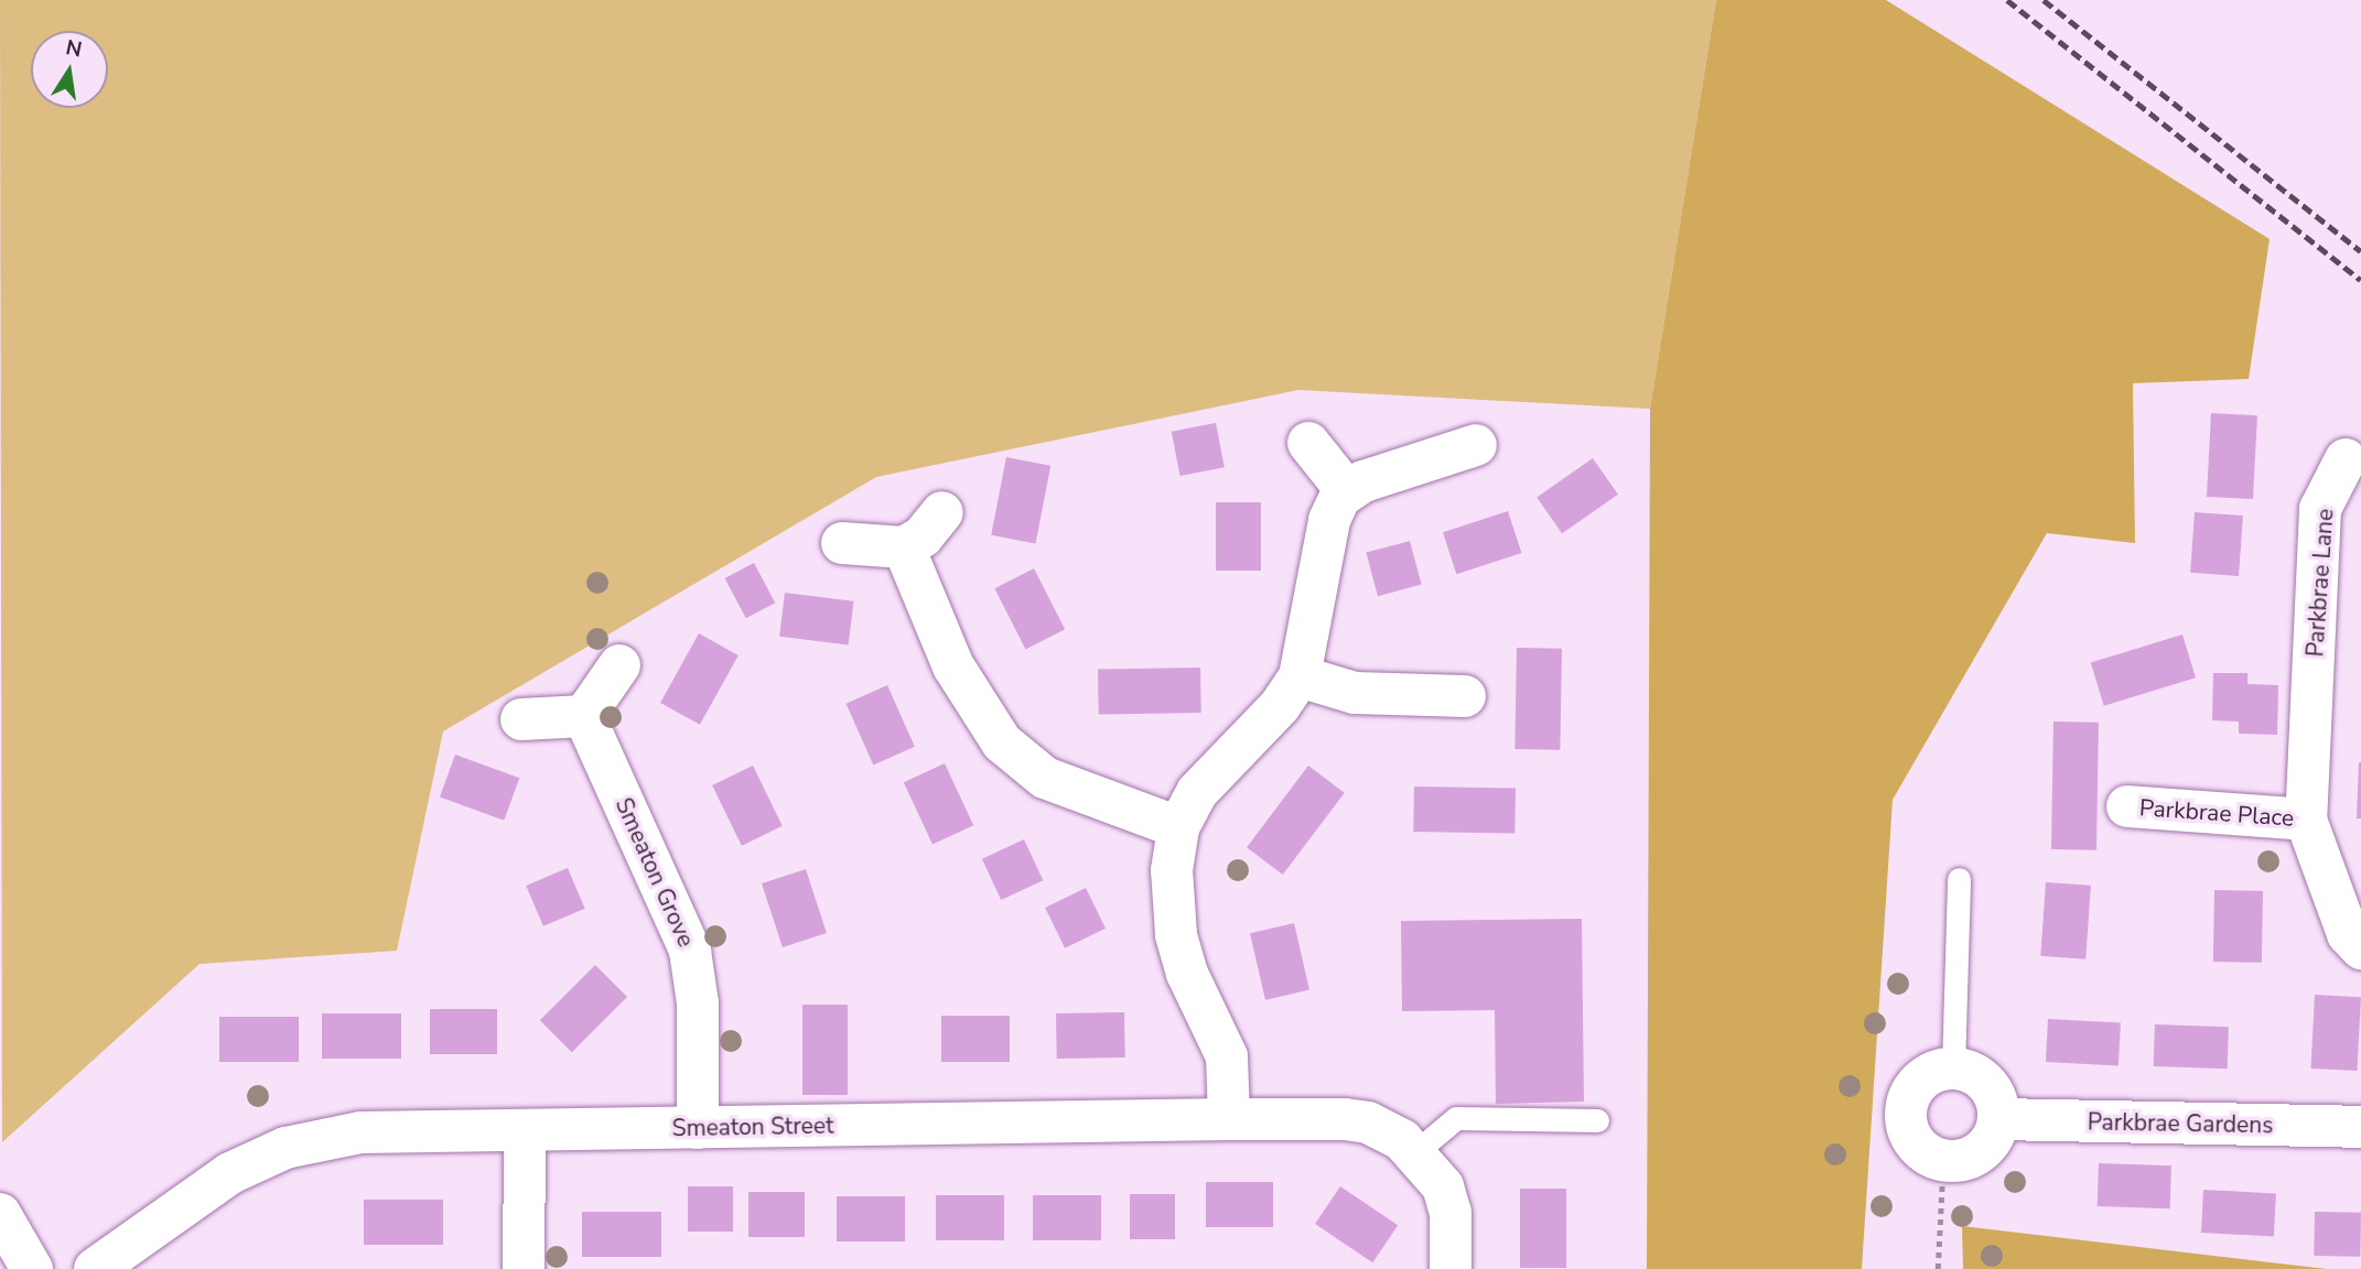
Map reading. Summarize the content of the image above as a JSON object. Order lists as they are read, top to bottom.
{
  "streets": {
    "street": [
      "Parkbrae Lane",
      "Parkbrae Place",
      "Smeaton Grove",
      "Parkbrae Gardens",
      "Smeaton Street"
    ]
  },
  "crossings": [
    ["Parkbrae Lane", "Parkbrae Place"],
    ["Smeaton Grove", "Smeaton Street"]
  ],
  "north": "top"
}
